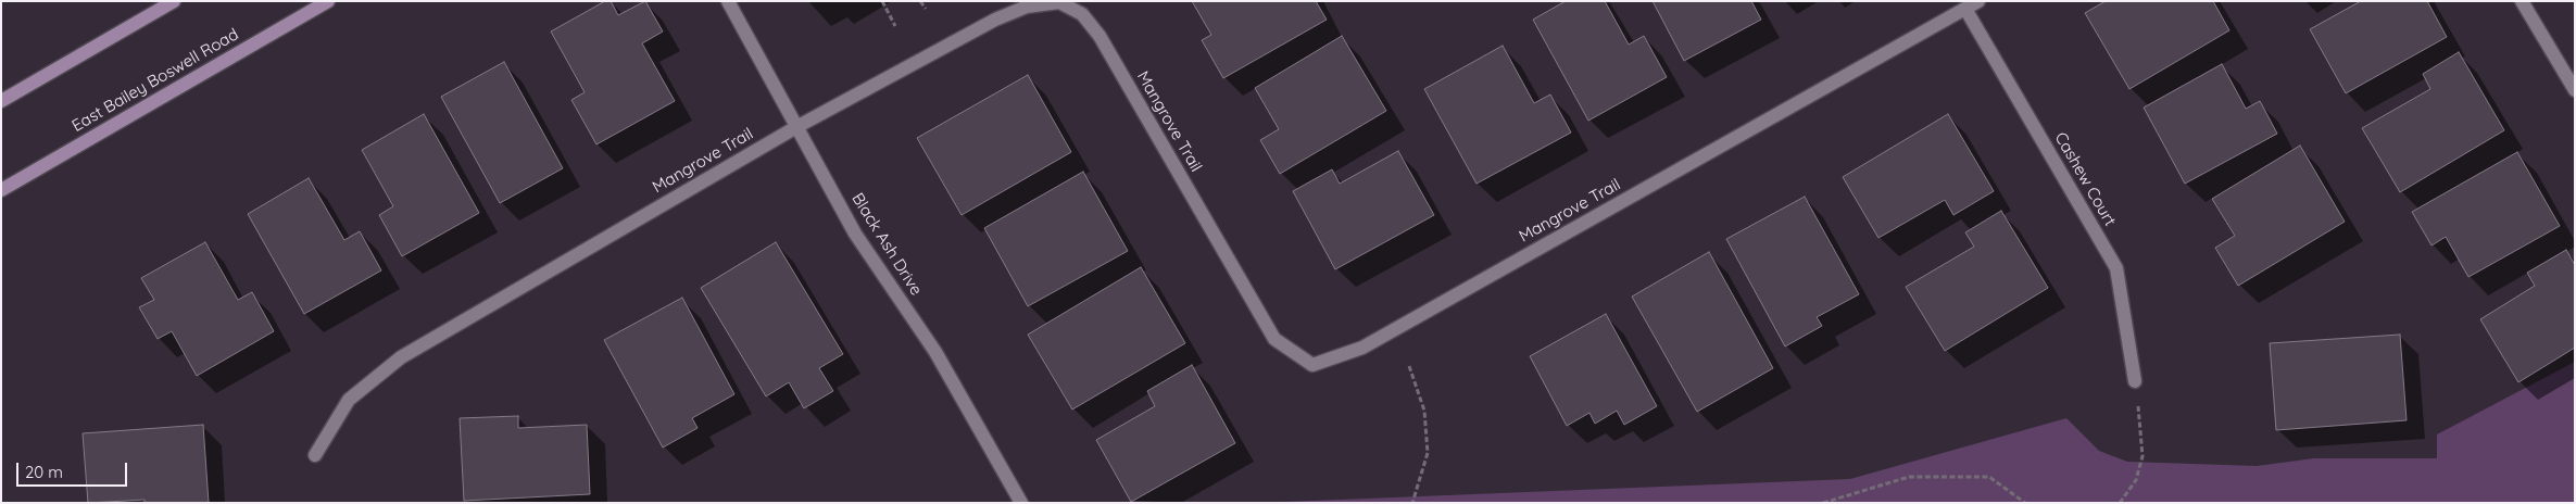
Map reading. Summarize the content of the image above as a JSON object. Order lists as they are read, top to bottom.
{
  "streets": {
    "main road": ["East Bailey Boswell Road"],
    "street": ["Mangrove Trail", "Cashew Court", "Black Ash Drive"]
  },
  "crossings": [
    ["Mangrove Trail", "Cashew Court"],
    ["Mangrove Trail", "Black Ash Drive"]
  ],
  "scale_bar": "20 m"
}
